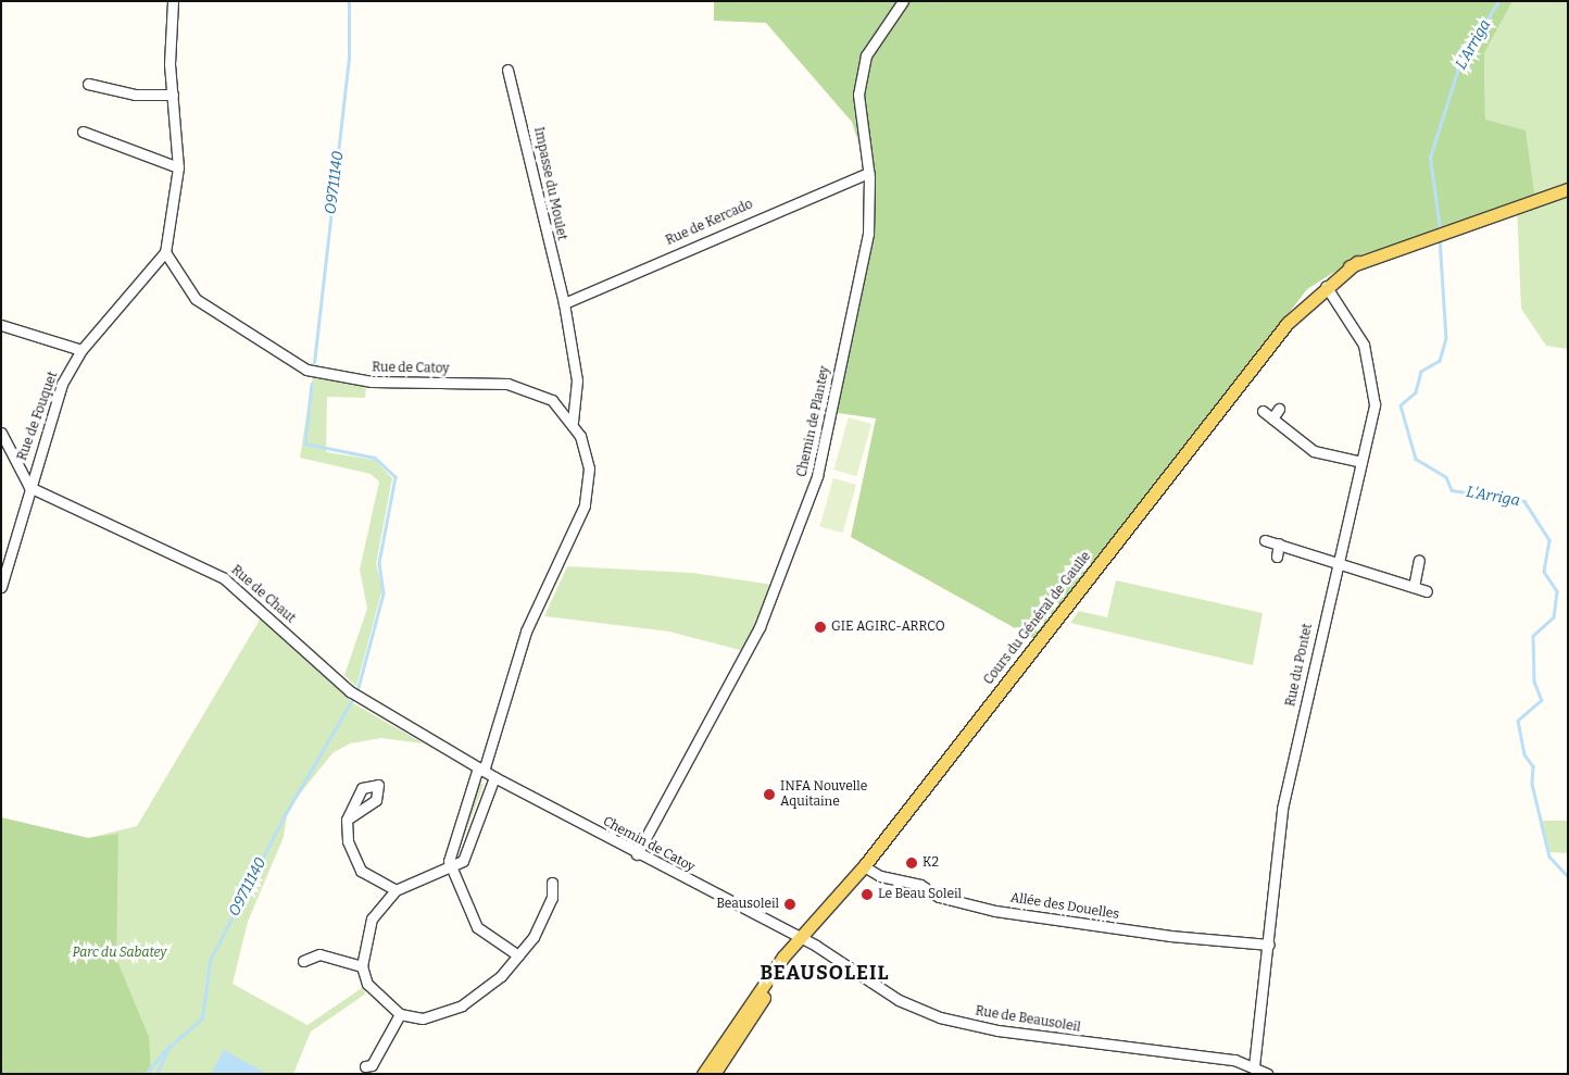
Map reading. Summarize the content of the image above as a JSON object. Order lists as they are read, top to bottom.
{
  "streets": {
    "main road": ["Cours du Général de Gaulle"],
    "street": [
      "Impasse du Moulet",
      "Rue de Kercado",
      "Rue de Catoy",
      "Rue de Fouquet",
      "Chemin de Plantey",
      "Rue de Chaut",
      "Rue du Pontet",
      "Chemin de Catoy",
      "Allée des Douelles",
      "Rue de Beausoleil"
    ]
  },
  "crossings": [
    ["Impasse du Moulet", "Rue de Kercado"],
    ["Impasse du Moulet", "Rue de Catoy"],
    ["Rue de Kercado", "Chemin de Plantey"],
    ["Rue de Catoy", "Rue de Fouquet"],
    ["Rue de Catoy", "Rue de Chaut"],
    ["Rue de Catoy", "Chemin de Catoy"],
    ["Rue de Fouquet", "Rue de Chaut"],
    ["Chemin de Plantey", "Chemin de Catoy"],
    ["Rue de Chaut", "Chemin de Catoy"],
    ["Cours du Général de Gaulle", "Rue du Pontet"],
    ["Cours du Général de Gaulle", "Chemin de Catoy"],
    ["Cours du Général de Gaulle", "Allée des Douelles"],
    ["Cours du Général de Gaulle", "Rue de Beausoleil"],
    ["Rue du Pontet", "Allée des Douelles"],
    ["Rue du Pontet", "Rue de Beausoleil"],
    ["Chemin de Catoy", "Rue de Beausoleil"]
  ],
  "districts": ["BEAUSOLEIL"],
  "water": ["L'Arriga", "O9711140"],
  "parks": ["Parc du Sabatey"],
  "places": [
    "GIE AGIRC-ARRCO",
    "INFA Nouvelle Aquitaine",
    "K2",
    "Le Beau Soleil",
    "Beausoleil"
  ]
}
